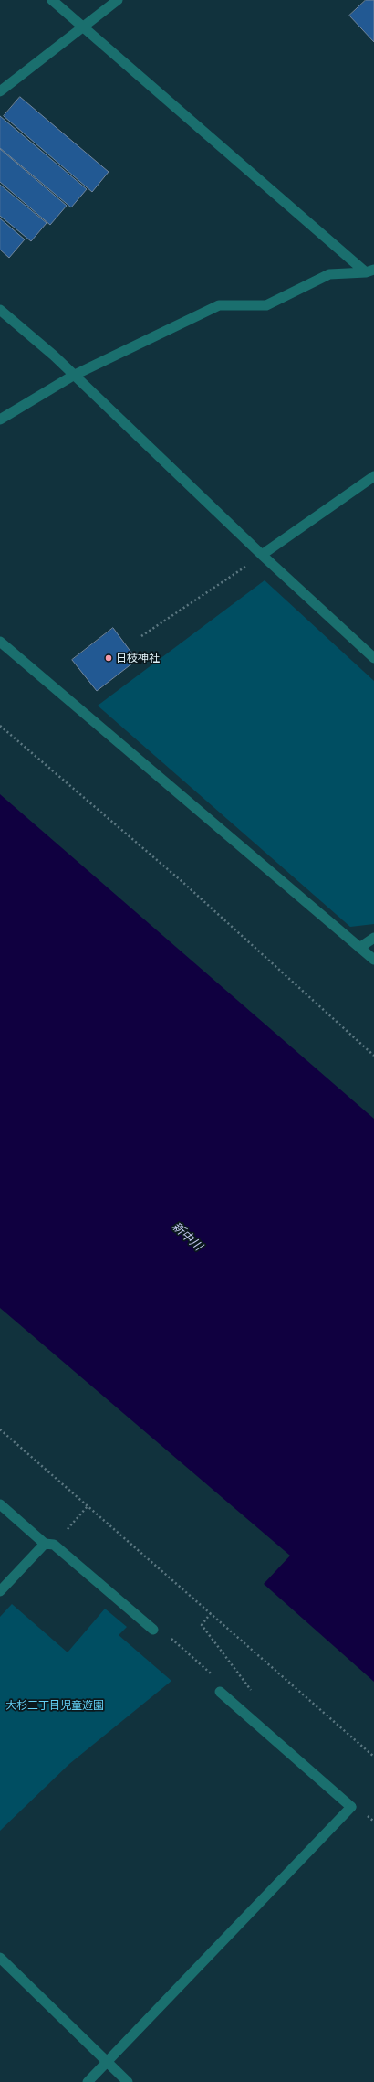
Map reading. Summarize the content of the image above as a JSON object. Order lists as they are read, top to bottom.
{
  "water": ["新中川"],
  "parks": ["大杉三丁目児童遊園"],
  "places": ["日枝神社"]
}
